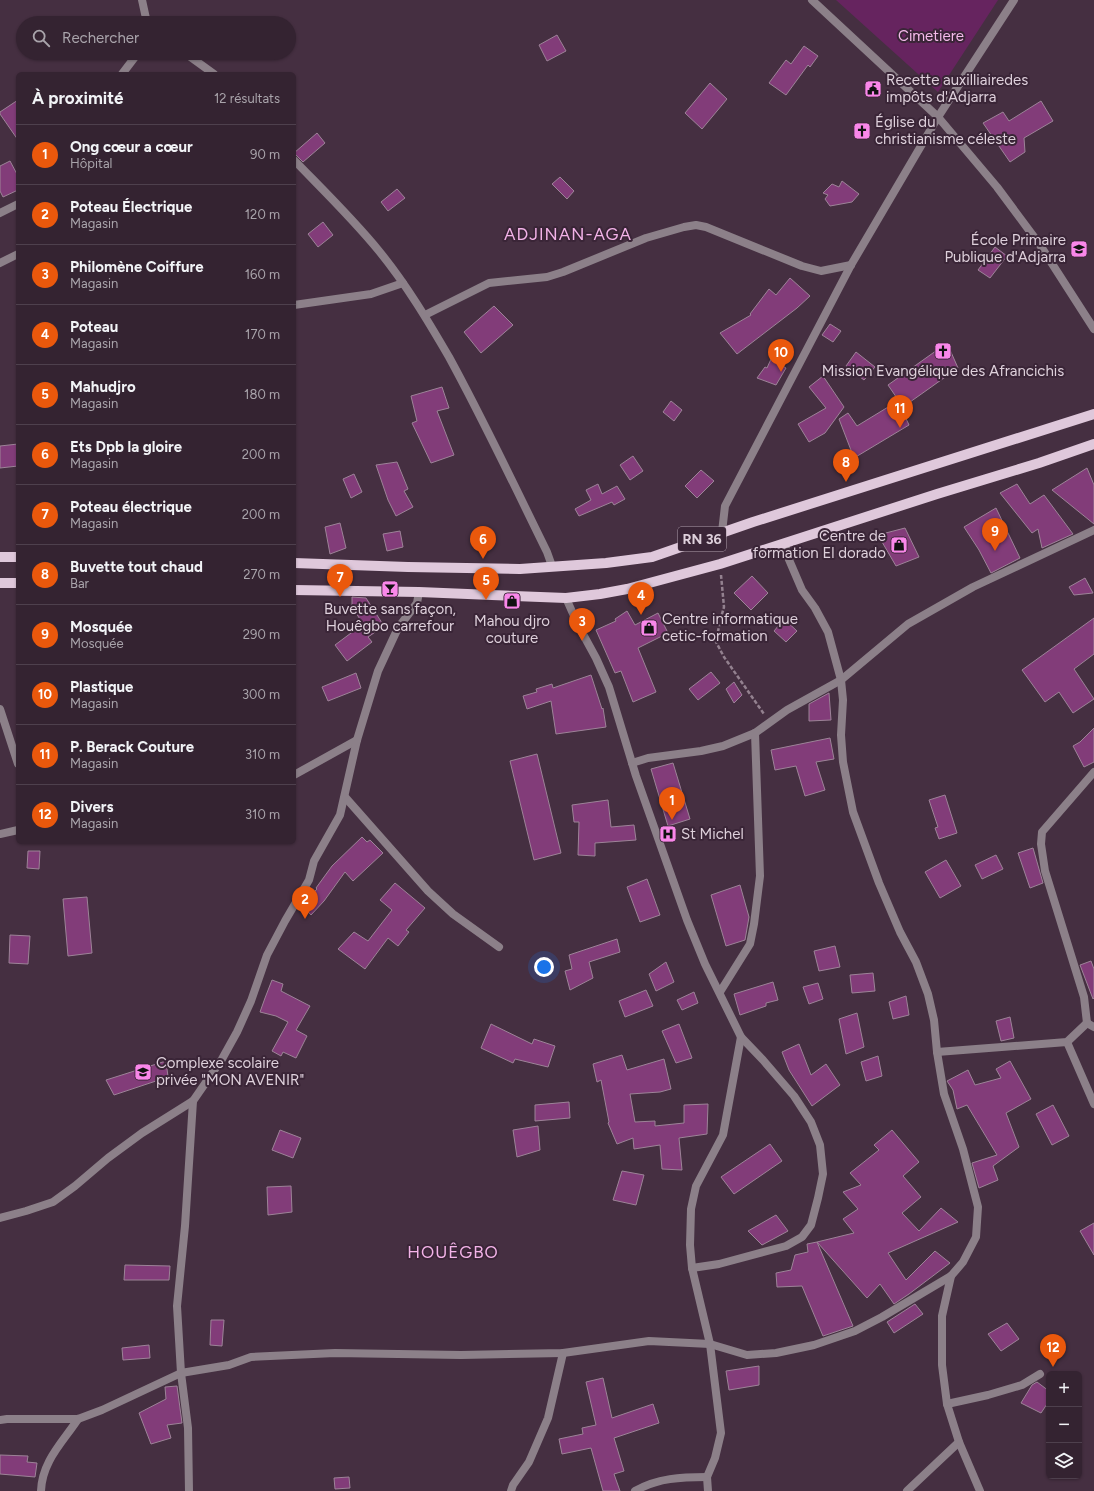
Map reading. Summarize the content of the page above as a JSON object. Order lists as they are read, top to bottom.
{
  "streets": {
    "main road": ["RN 36"]
  },
  "districts": ["ADJINAN-AGA", "HOUÊGBO"],
  "parks": ["Cimetiere"],
  "places": {
    "public building": ["Recette auxilliairedes impôts d'Adjarra"],
    "church": ["Église du christianisme céleste", "Mission Evangélique des Afrancichis"],
    "school or university": ["École Primaire Publique d'Adjarra", "Complexe scolaire privée \"MON AVENIR\""],
    "shop": ["Centre de formation El dorado", "Mahou djro couture", "Centre informatique cetic-formation"],
    "bar": ["Buvette sans façon, Houêgbo carrefour"],
    "hospital": ["St Michel"]
  },
  "page": {
    "search": "Rechercher",
    "heading": ["À proximité", "12 résultats"],
    "list": [
      {
        "mark": "1",
        "name": "Ong cœur a cœur",
        "note": "Hôpital",
        "value": "90 m"
      },
      {
        "mark": "2",
        "name": "Poteau Électrique",
        "note": "Magasin",
        "value": "120 m"
      },
      {
        "mark": "3",
        "name": "Philomène Coiffure",
        "note": "Magasin",
        "value": "160 m"
      },
      {
        "mark": "4",
        "name": "Poteau",
        "note": "Magasin",
        "value": "170 m"
      },
      {
        "mark": "5",
        "name": "Mahudjro",
        "note": "Magasin",
        "value": "180 m"
      },
      {
        "mark": "6",
        "name": "Ets Dpb la gloire",
        "note": "Magasin",
        "value": "200 m"
      },
      {
        "mark": "7",
        "name": "Poteau électrique",
        "note": "Magasin",
        "value": "200 m"
      },
      {
        "mark": "8",
        "name": "Buvette tout chaud",
        "note": "Bar",
        "value": "270 m"
      },
      {
        "mark": "9",
        "name": "Mosquée",
        "note": "Mosquée",
        "value": "290 m"
      },
      {
        "mark": "10",
        "name": "Plastique",
        "note": "Magasin",
        "value": "300 m"
      },
      {
        "mark": "11",
        "name": "P. Berack Couture",
        "note": "Magasin",
        "value": "310 m"
      },
      {
        "mark": "12",
        "name": "Divers",
        "note": "Magasin",
        "value": "310 m"
      }
    ],
    "pins": [
      "10",
      "11",
      "8",
      "9",
      "6",
      "7",
      "5",
      "4",
      "3",
      "1",
      "2",
      "12"
    ],
    "map_buttons": ["+", "−"]
  }
}
